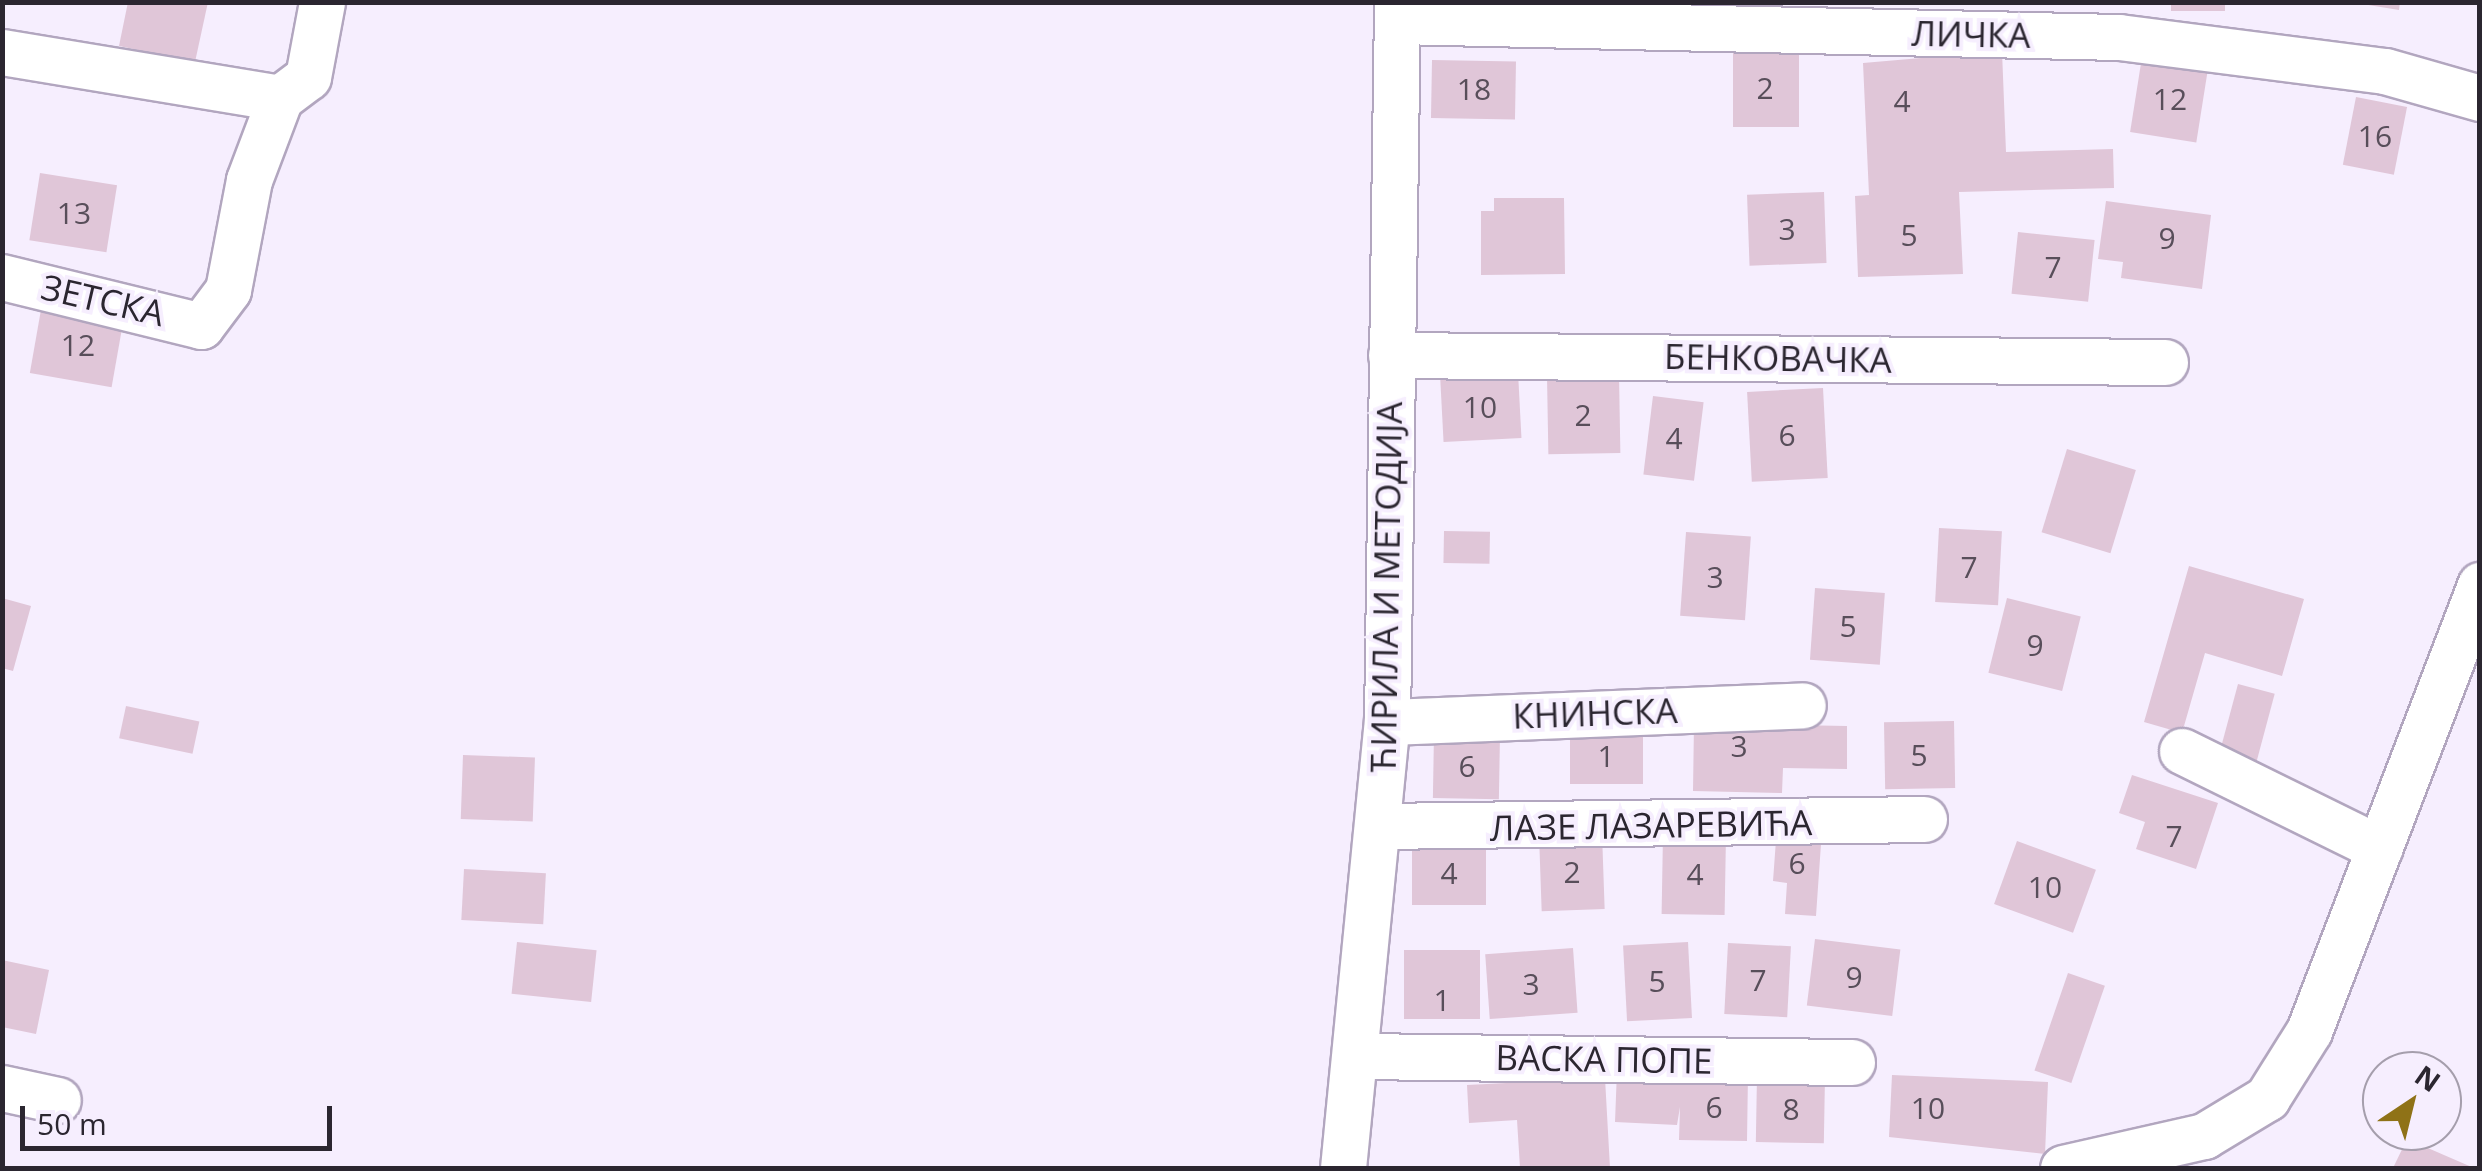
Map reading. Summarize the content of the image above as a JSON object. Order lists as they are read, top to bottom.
{
  "streets": {
    "street": [
      "ЛИЧКА",
      "ЗЕТСКА",
      "БЕНКОВАЧКА",
      "ЋИРИЛА И МЕТОДИЈА",
      "КНИНСКА",
      "ЛАЗЕ ЛАЗАРЕВИЋА",
      "ВАСКА ПОПЕ"
    ]
  },
  "crossings": [
    ["ЛИЧКА", "ЋИРИЛА И МЕТОДИЈА"],
    ["БЕНКОВАЧКА", "ЋИРИЛА И МЕТОДИЈА"],
    ["ЋИРИЛА И МЕТОДИЈА", "КНИНСКА"],
    ["ЋИРИЛА И МЕТОДИЈА", "ЛАЗЕ ЛАЗАРЕВИЋА"],
    ["ЋИРИЛА И МЕТОДИЈА", "ВАСКА ПОПЕ"]
  ],
  "house_numbers": [
    "2",
    "18",
    "12",
    "4",
    "16",
    "13",
    "3",
    "5",
    "9",
    "7",
    "12",
    "10",
    "2",
    "6",
    "4",
    "7",
    "3",
    "5",
    "9",
    "3",
    "5",
    "1",
    "6",
    "7",
    "6",
    "2",
    "4",
    "4",
    "10",
    "9",
    "7",
    "5",
    "3",
    "1",
    "6",
    "10",
    "8"
  ],
  "scale_bar": "50 m",
  "north": "top right"
}
